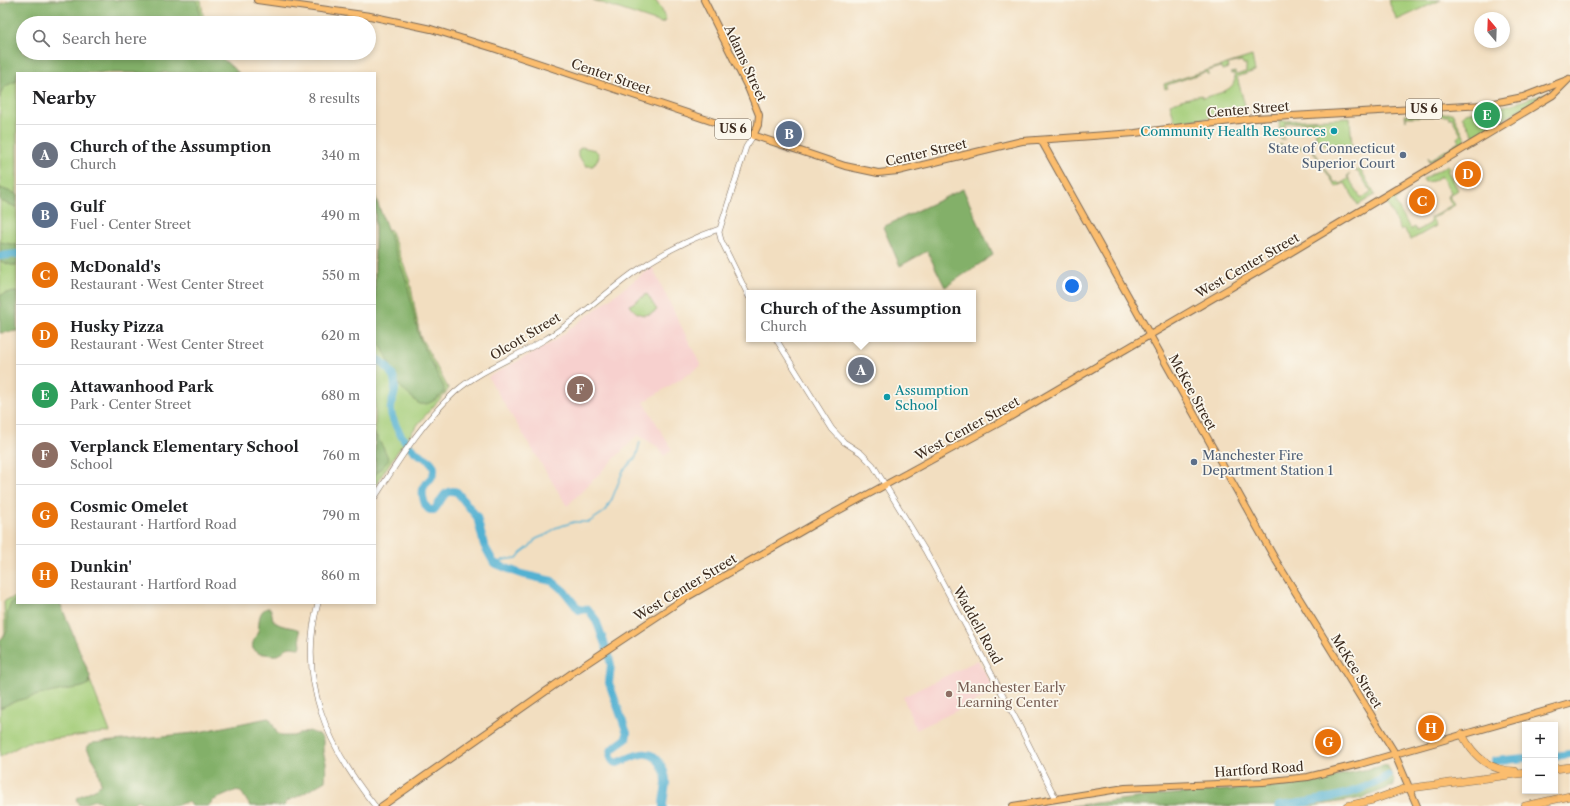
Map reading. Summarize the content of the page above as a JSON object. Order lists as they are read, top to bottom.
{
  "streets": {
    "main road": [
      "Adams Street",
      "Center Street",
      "US 6",
      "West Center Street",
      "McKee Street",
      "Hartford Road"
    ],
    "street": ["Olcott Street", "Waddell Road"]
  },
  "crossings": [
    ["Adams Street", "Center Street"],
    ["Center Street", "West Center Street"],
    ["Center Street", "McKee Street"],
    ["West Center Street", "McKee Street"],
    ["West Center Street", "Waddell Road"],
    ["McKee Street", "Hartford Road"],
    ["Waddell Road", "Hartford Road"]
  ],
  "places": [
    "Community Health Resources",
    "State of Connecticut Superior Court",
    "Assumption School",
    "Manchester Fire Department Station 1",
    "Manchester Early Learning Center"
  ],
  "north": "top",
  "page": {
    "search": "Search here",
    "heading": ["Nearby", "8 results"],
    "pins": [
      "E",
      "B",
      "D",
      "C",
      "A",
      "F",
      "H",
      "G"
    ],
    "list": [
      {
        "mark": "A",
        "name": "Church of the Assumption",
        "note": "Church",
        "value": "340 m"
      },
      {
        "mark": "B",
        "name": "Gulf",
        "note": "Fuel · Center Street",
        "value": "490 m"
      },
      {
        "mark": "C",
        "name": "McDonald's",
        "note": "Restaurant · West Center Street",
        "value": "550 m"
      },
      {
        "mark": "D",
        "name": "Husky Pizza",
        "note": "Restaurant · West Center Street",
        "value": "620 m"
      },
      {
        "mark": "E",
        "name": "Attawanhood Park",
        "note": "Park · Center Street",
        "value": "680 m"
      },
      {
        "mark": "F",
        "name": "Verplanck Elementary School",
        "note": "School",
        "value": "760 m"
      },
      {
        "mark": "G",
        "name": "Cosmic Omelet",
        "note": "Restaurant · Hartford Road",
        "value": "790 m"
      },
      {
        "mark": "H",
        "name": "Dunkin'",
        "note": "Restaurant · Hartford Road",
        "value": "860 m"
      }
    ],
    "popup": ["Church of the Assumption", "Church"],
    "map_buttons": ["+", "−"]
  }
}
